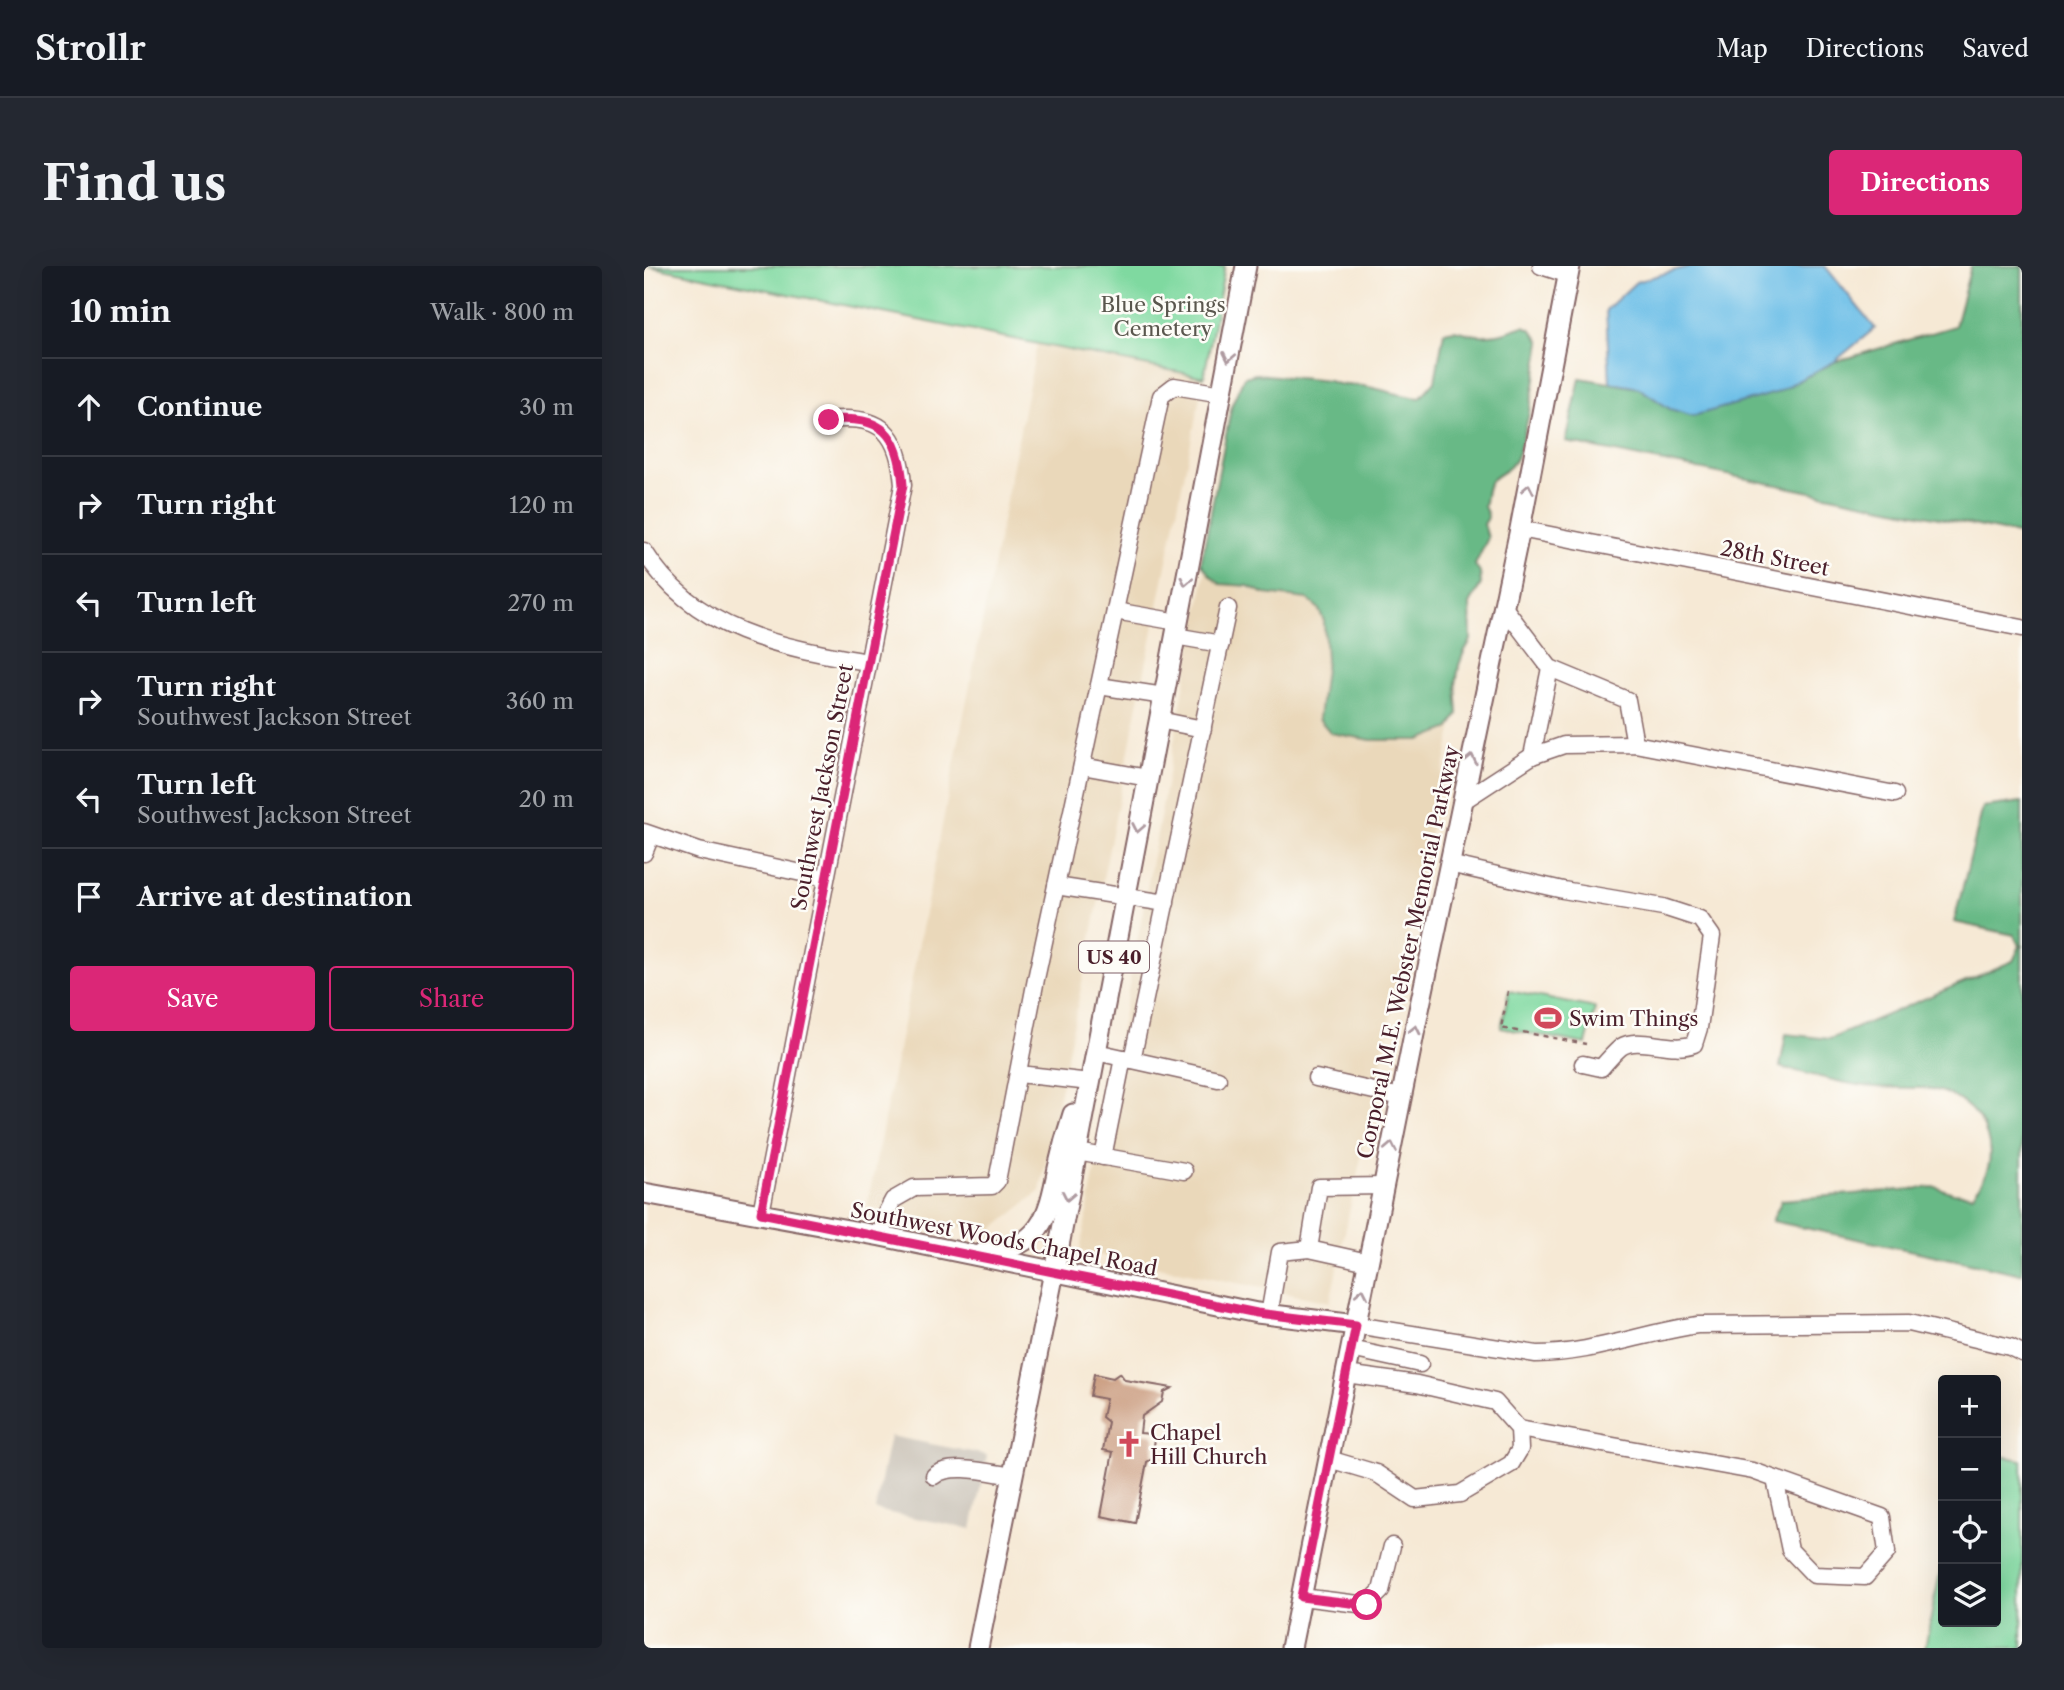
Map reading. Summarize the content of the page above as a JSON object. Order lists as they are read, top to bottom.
{
  "streets": {
    "main road": ["Corporal M.E. Webster Memorial Parkway", "US 40", "Southwest Woods Chapel Road"],
    "street": ["28th Street", "Southwest Jackson Street"]
  },
  "crossings": [
    ["28th Street", "Corporal M.E. Webster Memorial Parkway"],
    ["Southwest Jackson Street", "Southwest Woods Chapel Road"],
    ["Corporal M.E. Webster Memorial Parkway", "Southwest Woods Chapel Road"],
    ["US 40", "Southwest Woods Chapel Road"]
  ],
  "one_way": ["Corporal M.E. Webster Memorial Parkway"],
  "parks": ["Blue Springs Cemetery"],
  "places": {
    "sports": ["Swim Things"],
    "church": ["Chapel Hill Church"]
  },
  "page": {
    "header": "Strollr",
    "nav": ["Map", "Directions", "Saved"],
    "buttons": [
      "Directions",
      ["Save", "Share"]
    ],
    "title": "Find us",
    "heading": ["10 min", "Walk · 800 m"],
    "list": [
      ["Continue", "30 m"],
      ["Turn right", "120 m"],
      ["Turn left", "270 m"],
      ["Turn right", "Southwest Jackson Street", "360 m"],
      ["Turn left", "Southwest Jackson Street", "20 m"],
      "Arrive at destination"
    ],
    "map_buttons": ["+", "−"]
  }
}
